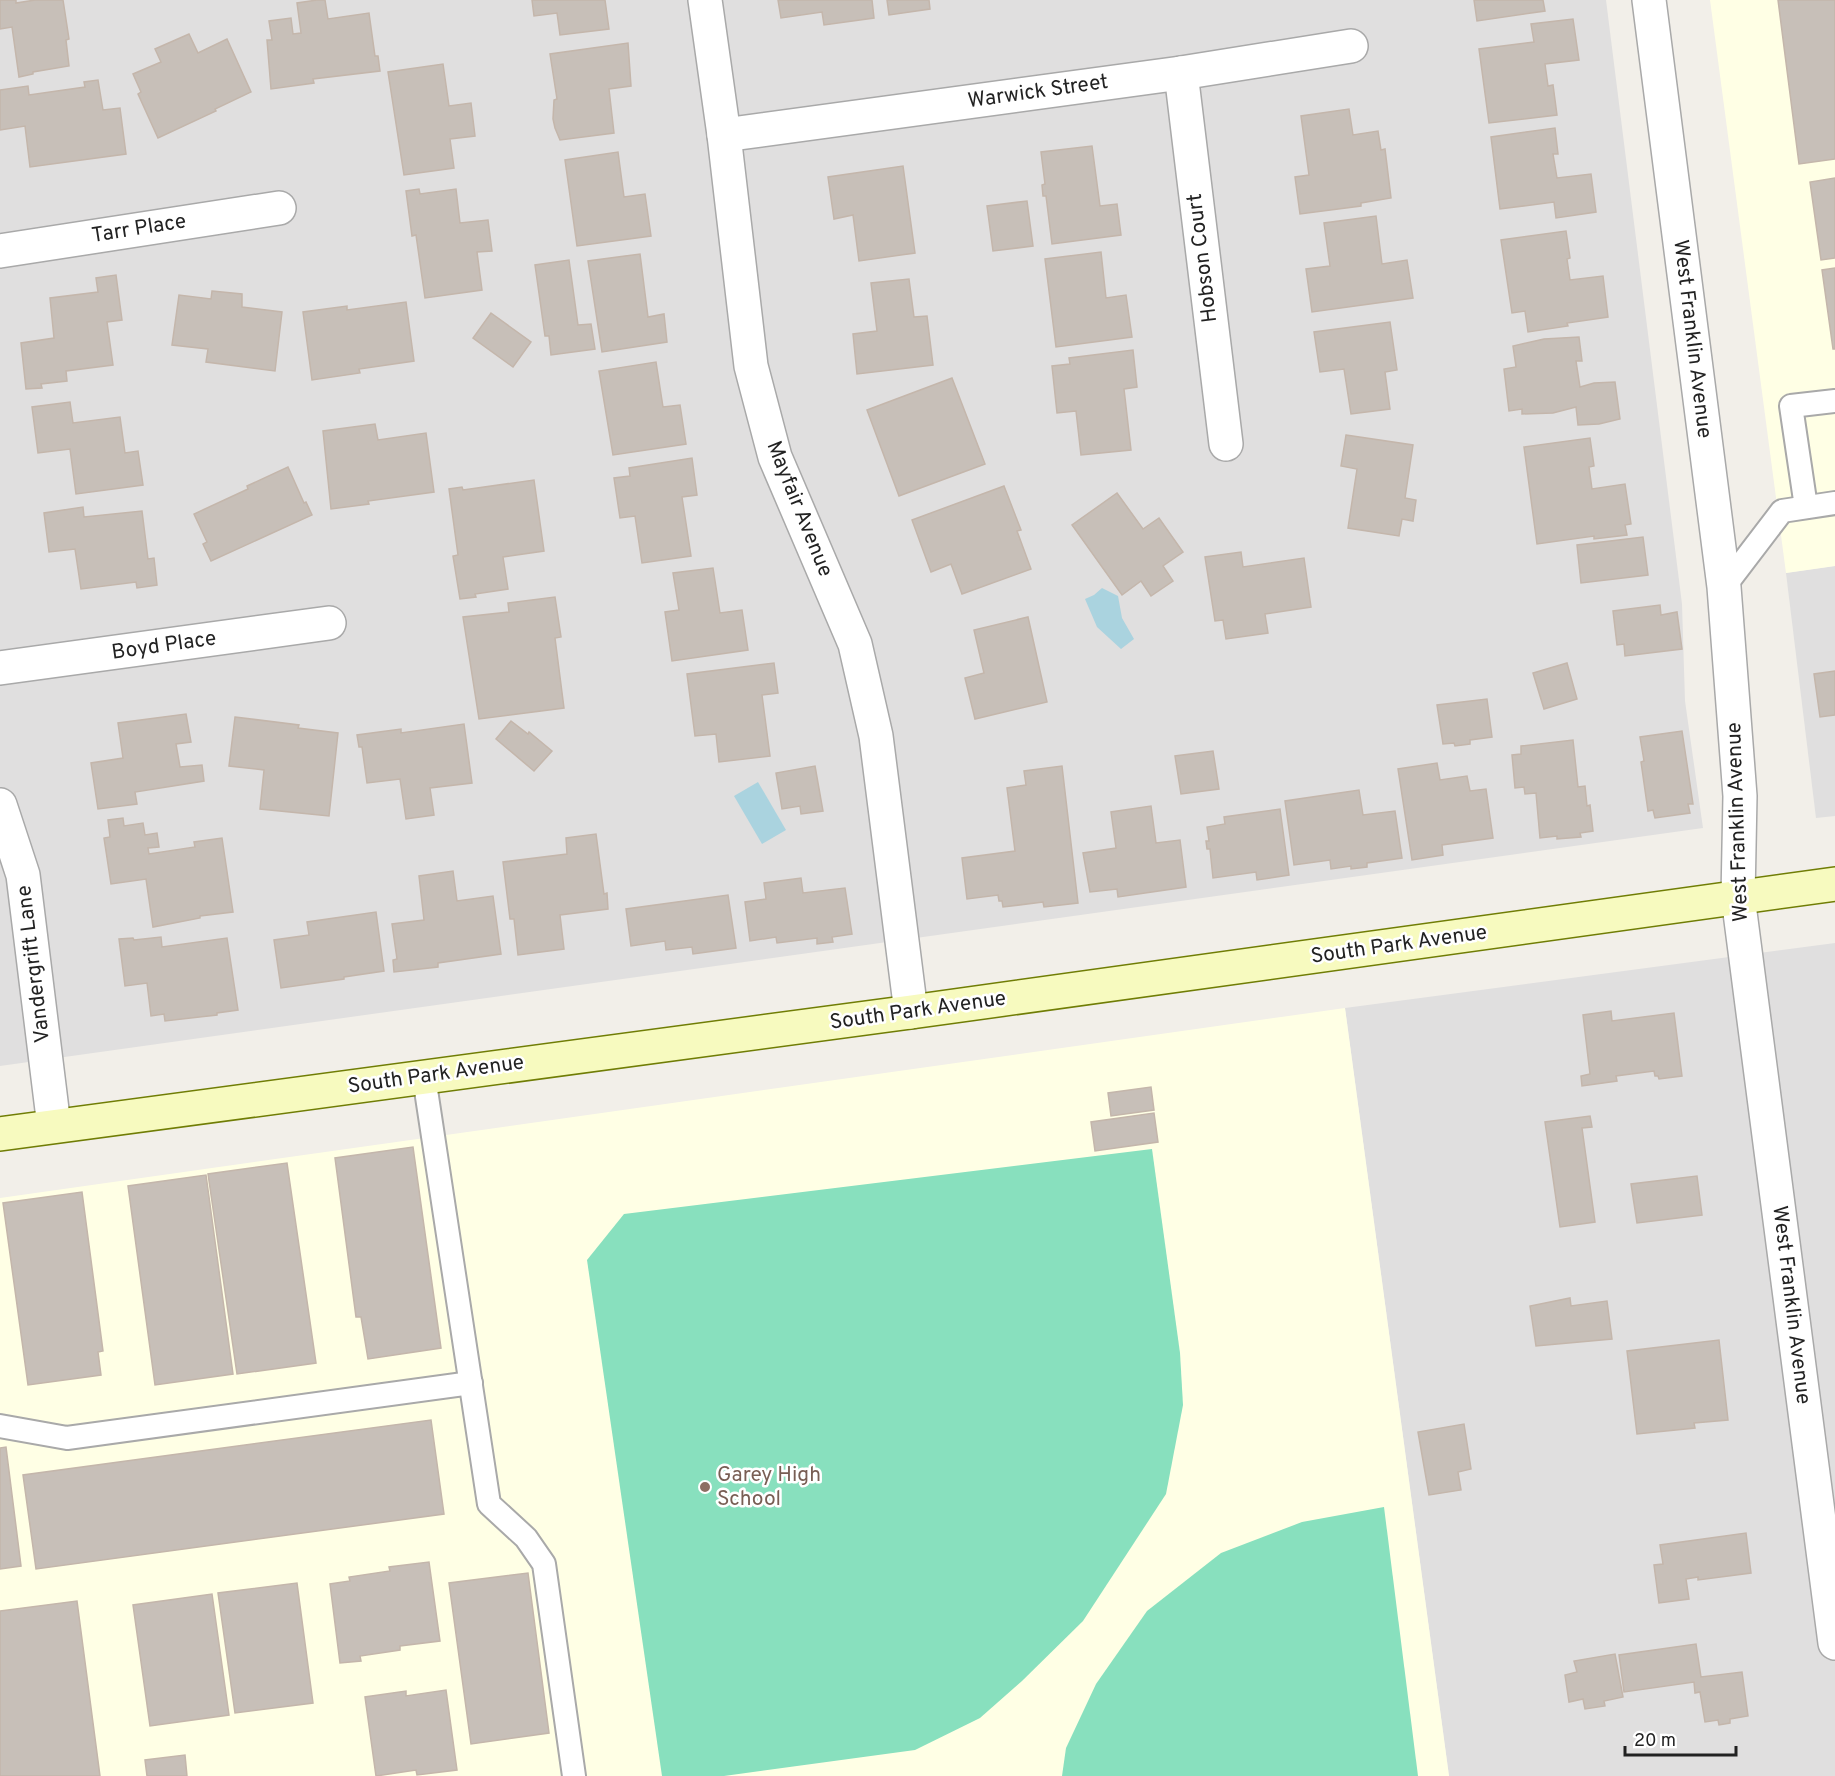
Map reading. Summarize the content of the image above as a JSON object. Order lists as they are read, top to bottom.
{
  "streets": {
    "street": [
      "Warwick Street",
      "Tarr Place",
      "Hobson Court",
      "West Franklin Avenue",
      "Mayfair Avenue",
      "Boyd Place",
      "South Park Avenue",
      "Vandergrift Lane"
    ]
  },
  "crossings": [
    ["Warwick Street", "Hobson Court"],
    ["Warwick Street", "Mayfair Avenue"],
    ["West Franklin Avenue", "South Park Avenue"],
    ["Mayfair Avenue", "South Park Avenue"],
    ["South Park Avenue", "Vandergrift Lane"]
  ],
  "places": ["Garey High School"],
  "scale_bar": "20 m"
}
